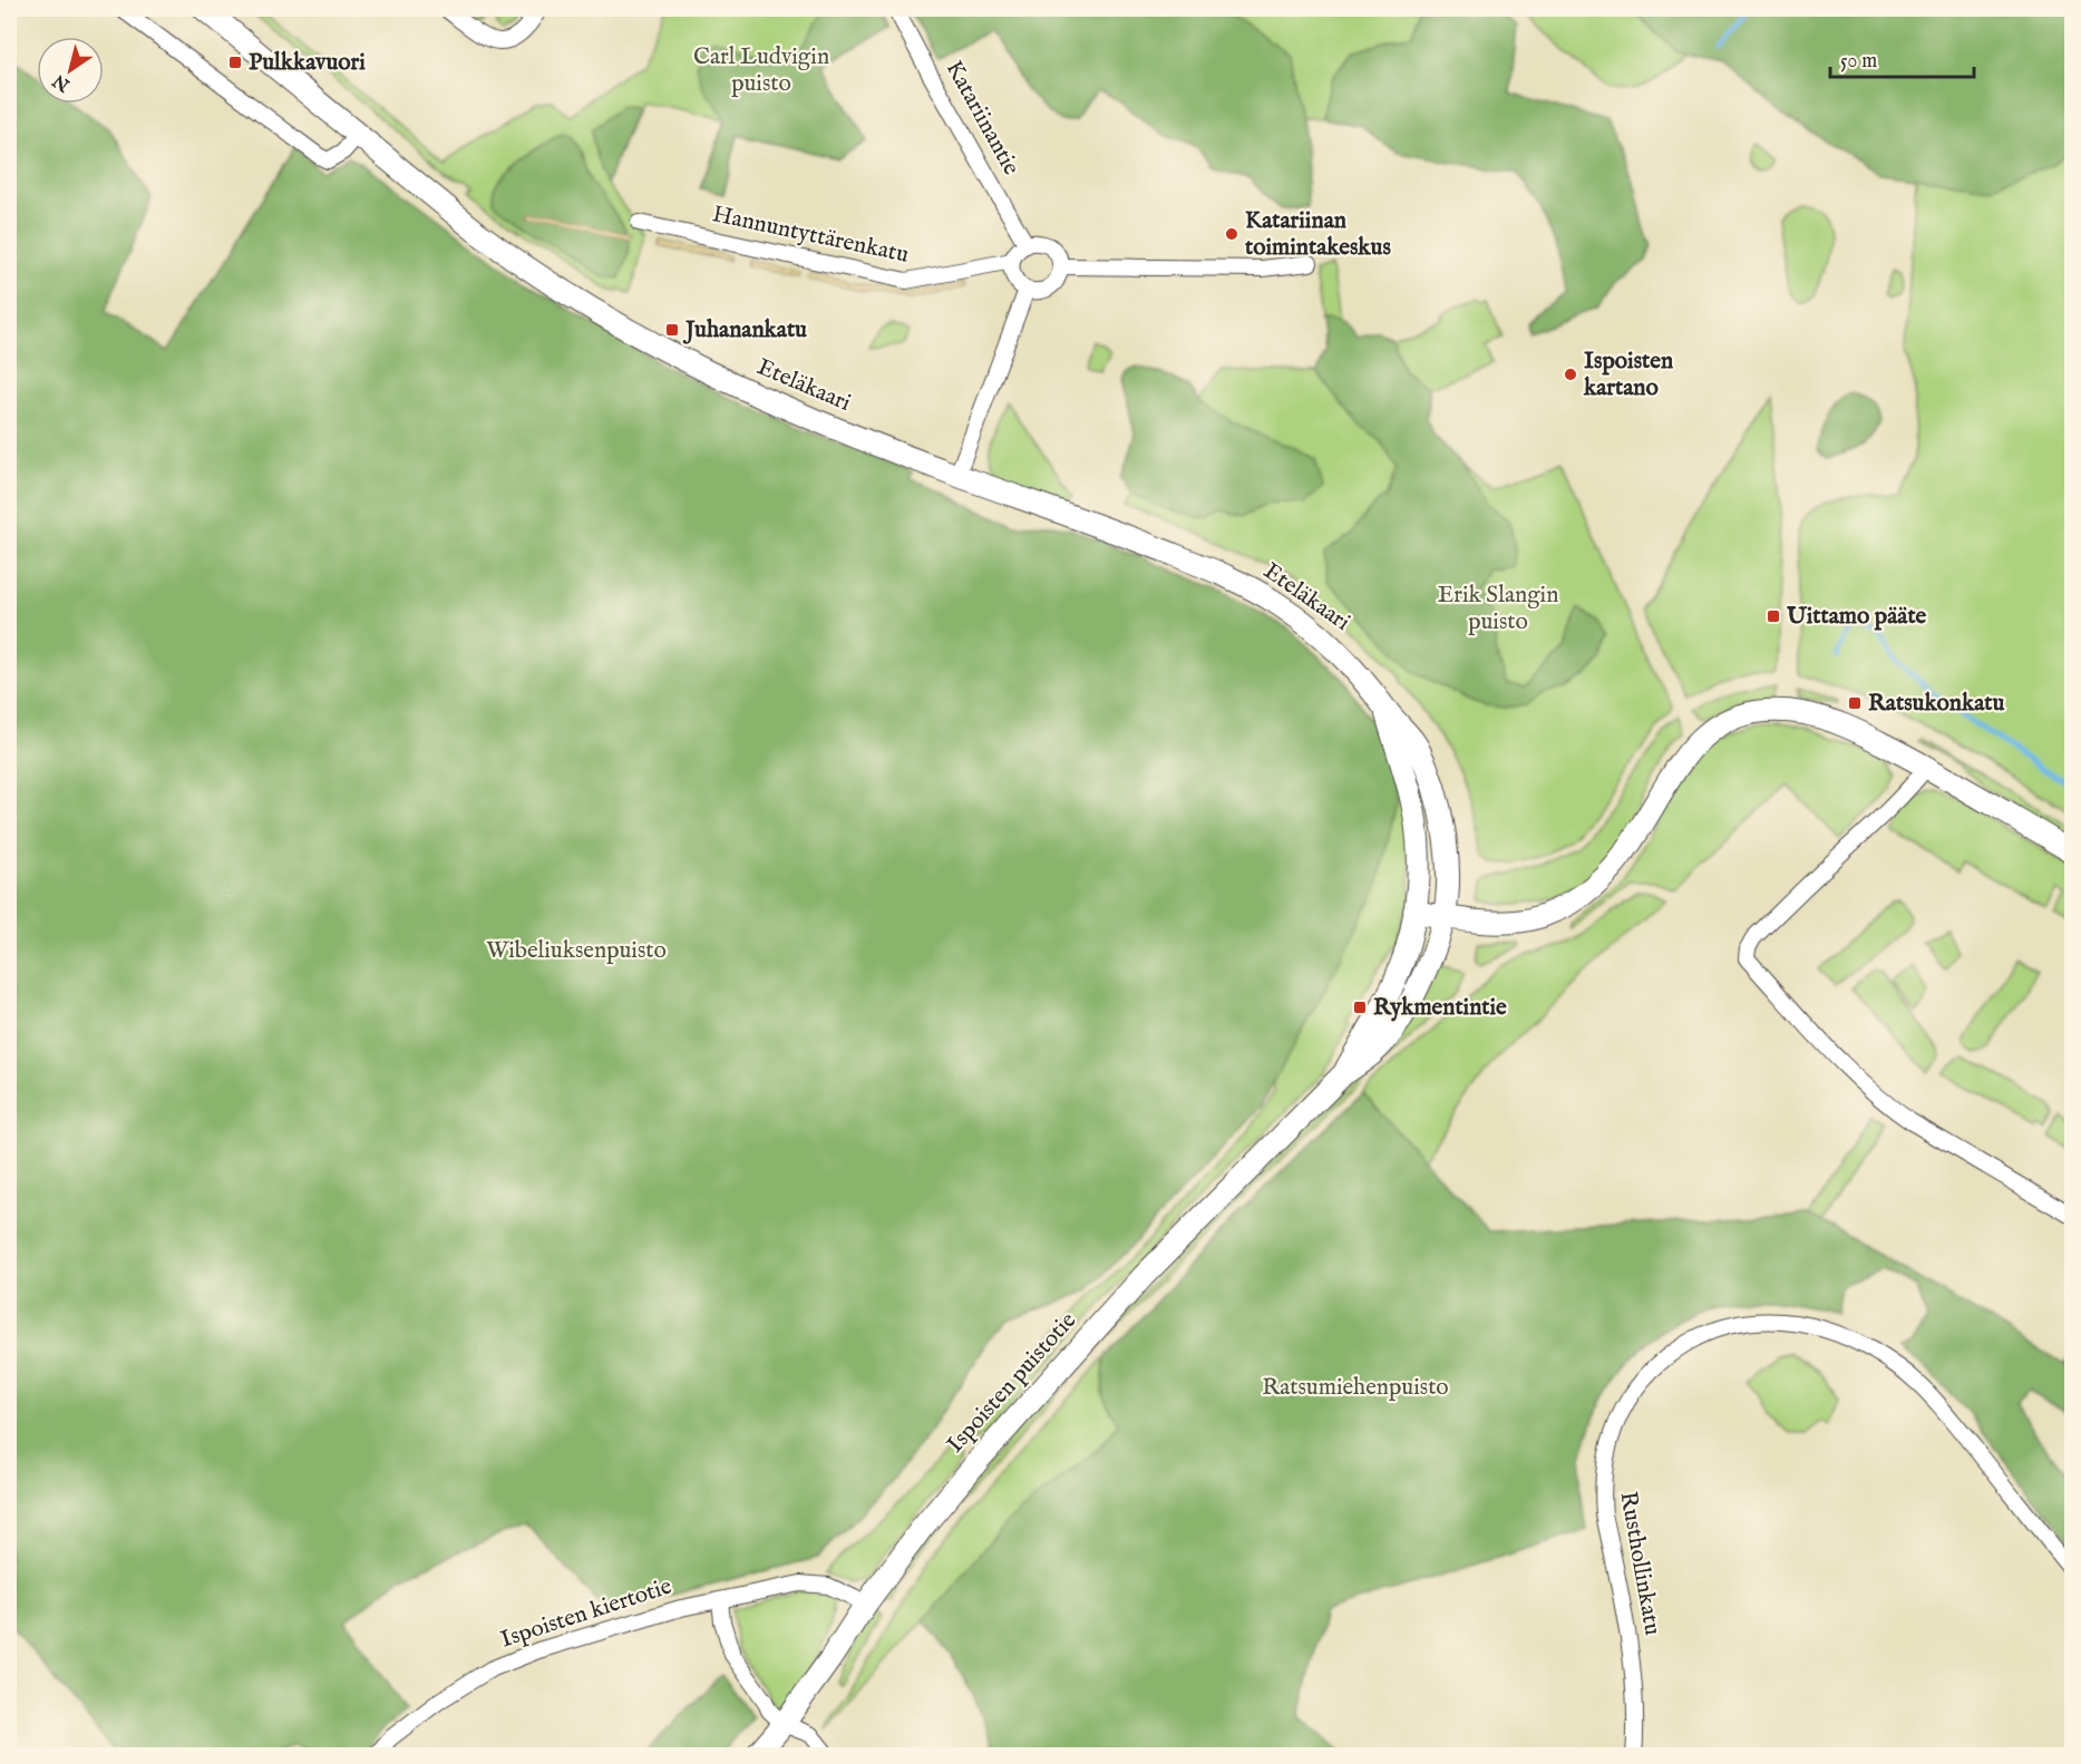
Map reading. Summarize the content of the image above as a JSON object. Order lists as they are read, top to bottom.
{
  "streets": {
    "main road": ["Eteläkaari", "Ispoisten puistotie"],
    "street": [
      "Katariinantie",
      "Hannuntyttärenkatu",
      "Rusthollinkatu",
      "Ispoisten kiertotie"
    ]
  },
  "crossings": [
    ["Katariinantie", "Hannuntyttärenkatu"],
    ["Eteläkaari", "Ispoisten puistotie"],
    ["Ispoisten puistotie", "Ispoisten kiertotie"]
  ],
  "parks": [
    "Carl Ludvigin puisto",
    "Erik Slangin puisto",
    "Wibeliuksenpuisto",
    "Ratsumiehenpuisto"
  ],
  "places": {
    "transit": [
      "Pulkkavuori",
      "Juhanankatu",
      "Uittamo pääte",
      "Ratsukonkatu",
      "Rykmentintie"
    ],
    "other": ["Katariinan toimintakeskus", "Ispoisten kartano"]
  },
  "scale_bar": "50 m",
  "north": "bottom left"
}
